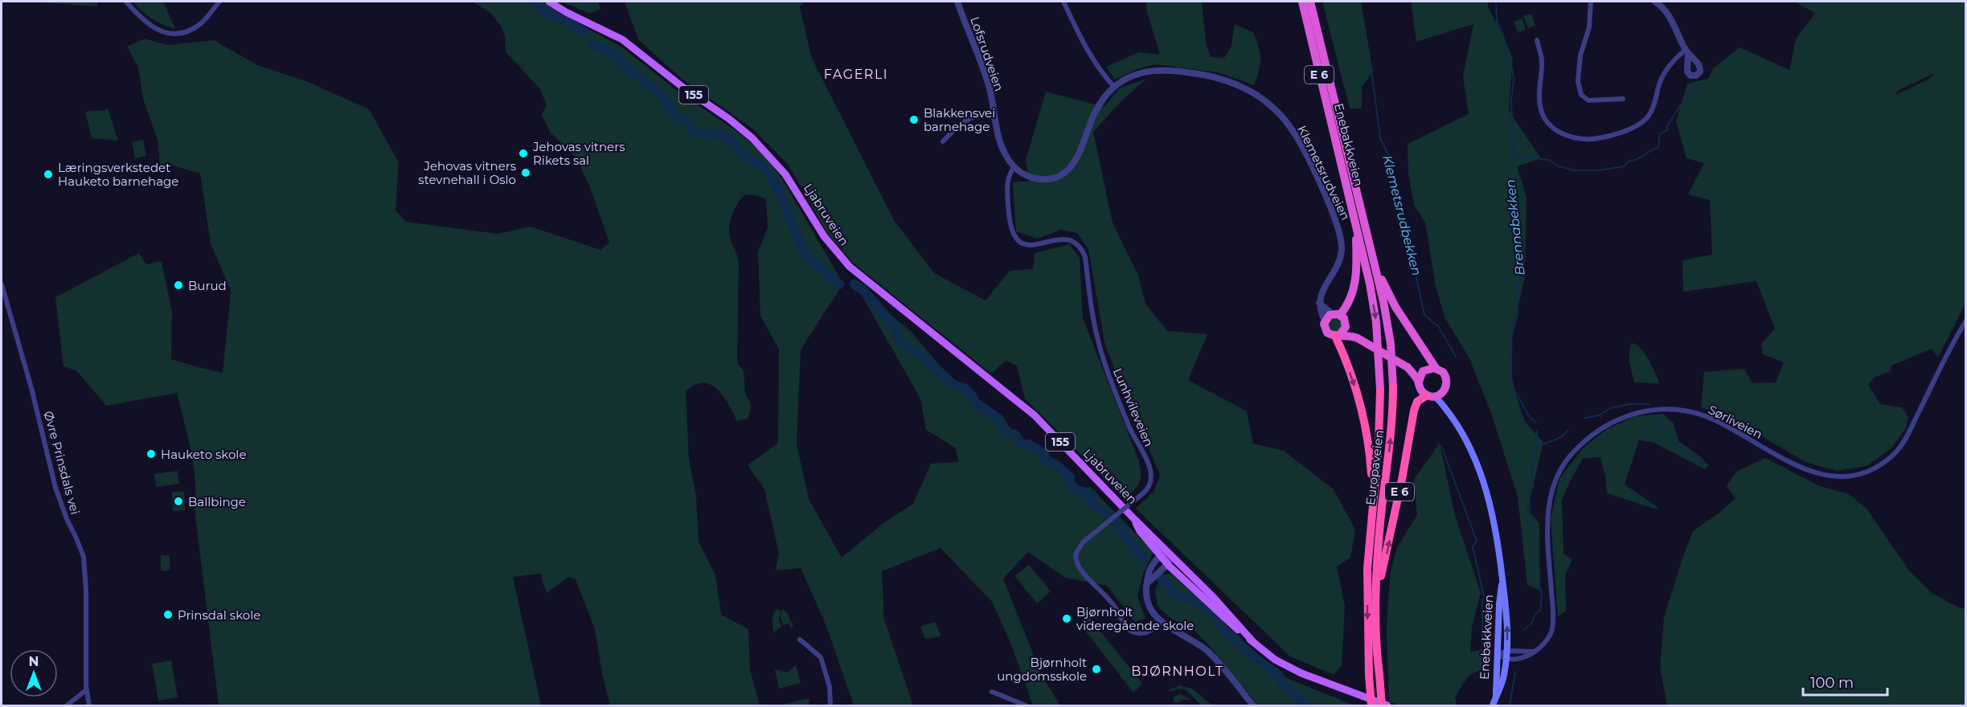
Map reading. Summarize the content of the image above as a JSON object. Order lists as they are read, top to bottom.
{
  "streets": {
    "highway": ["E 6", "Enebakkveien", "Europaveien"],
    "main road": ["155", "Ljabruveien"],
    "street": [
      "Lofsrudveien",
      "Klemetsrudveien",
      "Lunhvileveien",
      "Sørliveien",
      "Øvre Prinsdals vei"
    ]
  },
  "crossings": [
    ["Lofsrudveien", "Klemetsrudveien"],
    ["Lofsrudveien", "Lunhvileveien"],
    ["E 6", "Enebakkveien"],
    ["E 6", "Europaveien"],
    ["Enebakkveien", "Sørliveien"],
    ["Enebakkveien", "Europaveien"],
    ["Klemetsrudveien", "Lunhvileveien"]
  ],
  "districts": ["FAGERLI", "BJØRNHOLT"],
  "water": ["Klemetsrudbekken", "Brennabekken"],
  "places": [
    "Blakkensvei barnehage",
    "Jehovas vitners Rikets sal",
    "Jehovas vitners stevnehall i Oslo",
    "Læringsverkstedet Hauketo barnehage",
    "Burud",
    "Hauketo skole",
    "Ballbinge",
    "Prinsdal skole",
    "Bjørnholt videregående skole",
    "Bjørnholt ungdomsskole"
  ],
  "scale_bar": "100 m",
  "north": "top"
}
